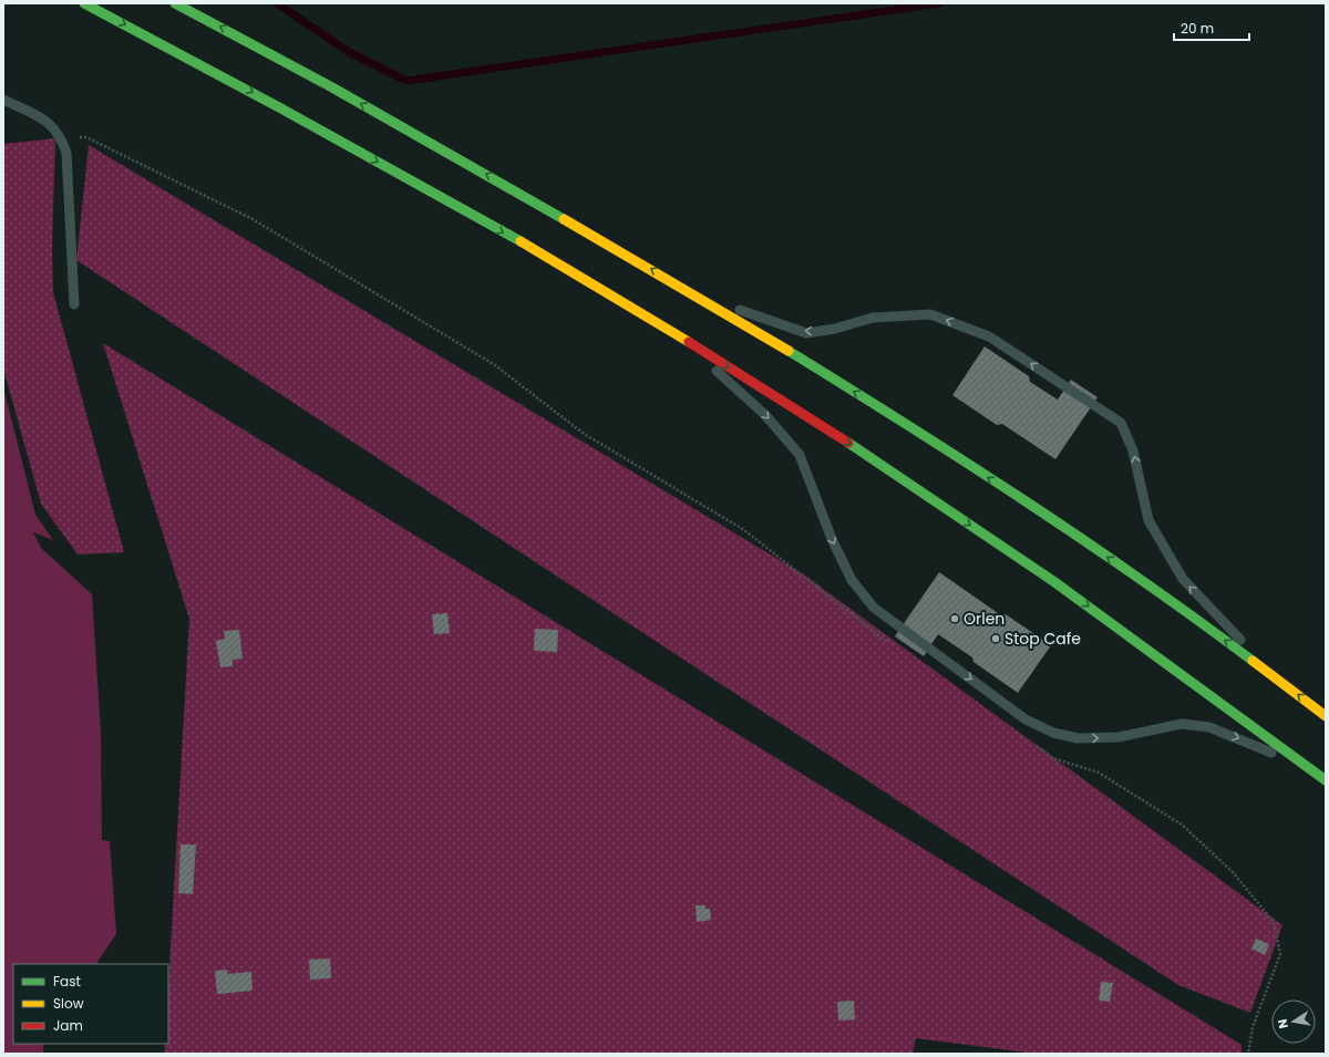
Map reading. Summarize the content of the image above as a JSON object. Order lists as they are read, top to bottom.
{
  "places": ["Orlen", "Stop Cafe"],
  "legend": ["Fast", "Slow", "Jam"],
  "scale_bar": "20 m",
  "north": "left"
}
